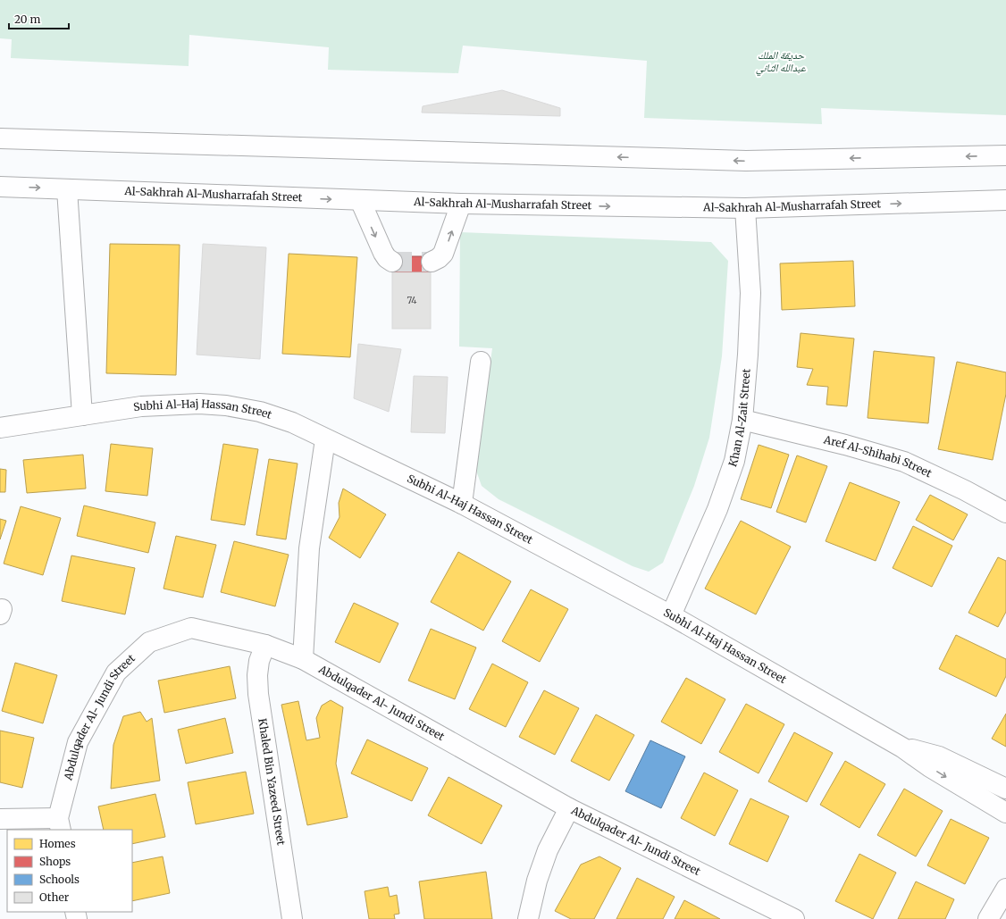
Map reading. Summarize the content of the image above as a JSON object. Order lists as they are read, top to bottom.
{
  "streets": {
    "street": [
      "Al-Sakhrah Al-Musharrafah Street",
      "Subhi Al-Haj Hassan Street",
      "Khan Al-Zait Street",
      "Aref Al-Shihabi Street",
      "Abdulqader Al- Jundi Street",
      "Khaled Bin Yazeed Street"
    ]
  },
  "crossings": [
    ["Al-Sakhrah Al-Musharrafah Street", "Khan Al-Zait Street"],
    ["Subhi Al-Haj Hassan Street", "Khan Al-Zait Street"],
    ["Khan Al-Zait Street", "Aref Al-Shihabi Street"],
    ["Abdulqader Al- Jundi Street", "Khaled Bin Yazeed Street"]
  ],
  "parks": ["حديقة الملك عبدالله الثاني"],
  "house_numbers": ["74"],
  "legend": [
    "Homes",
    "Shops",
    "Schools",
    "Other"
  ],
  "scale_bar": "20 m"
}
